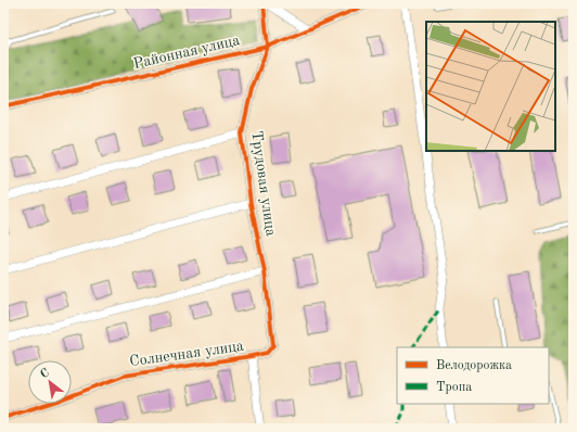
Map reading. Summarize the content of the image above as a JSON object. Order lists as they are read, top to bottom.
{
  "streets": {
    "street": ["Районная улица", "Трудовая улица", "Солнечная улица"]
  },
  "crossings": [
    ["Районная улица", "Трудовая улица"],
    ["Трудовая улица", "Солнечная улица"]
  ],
  "legend": ["Велодорожка", "Тропа"],
  "north": "top left"
}
